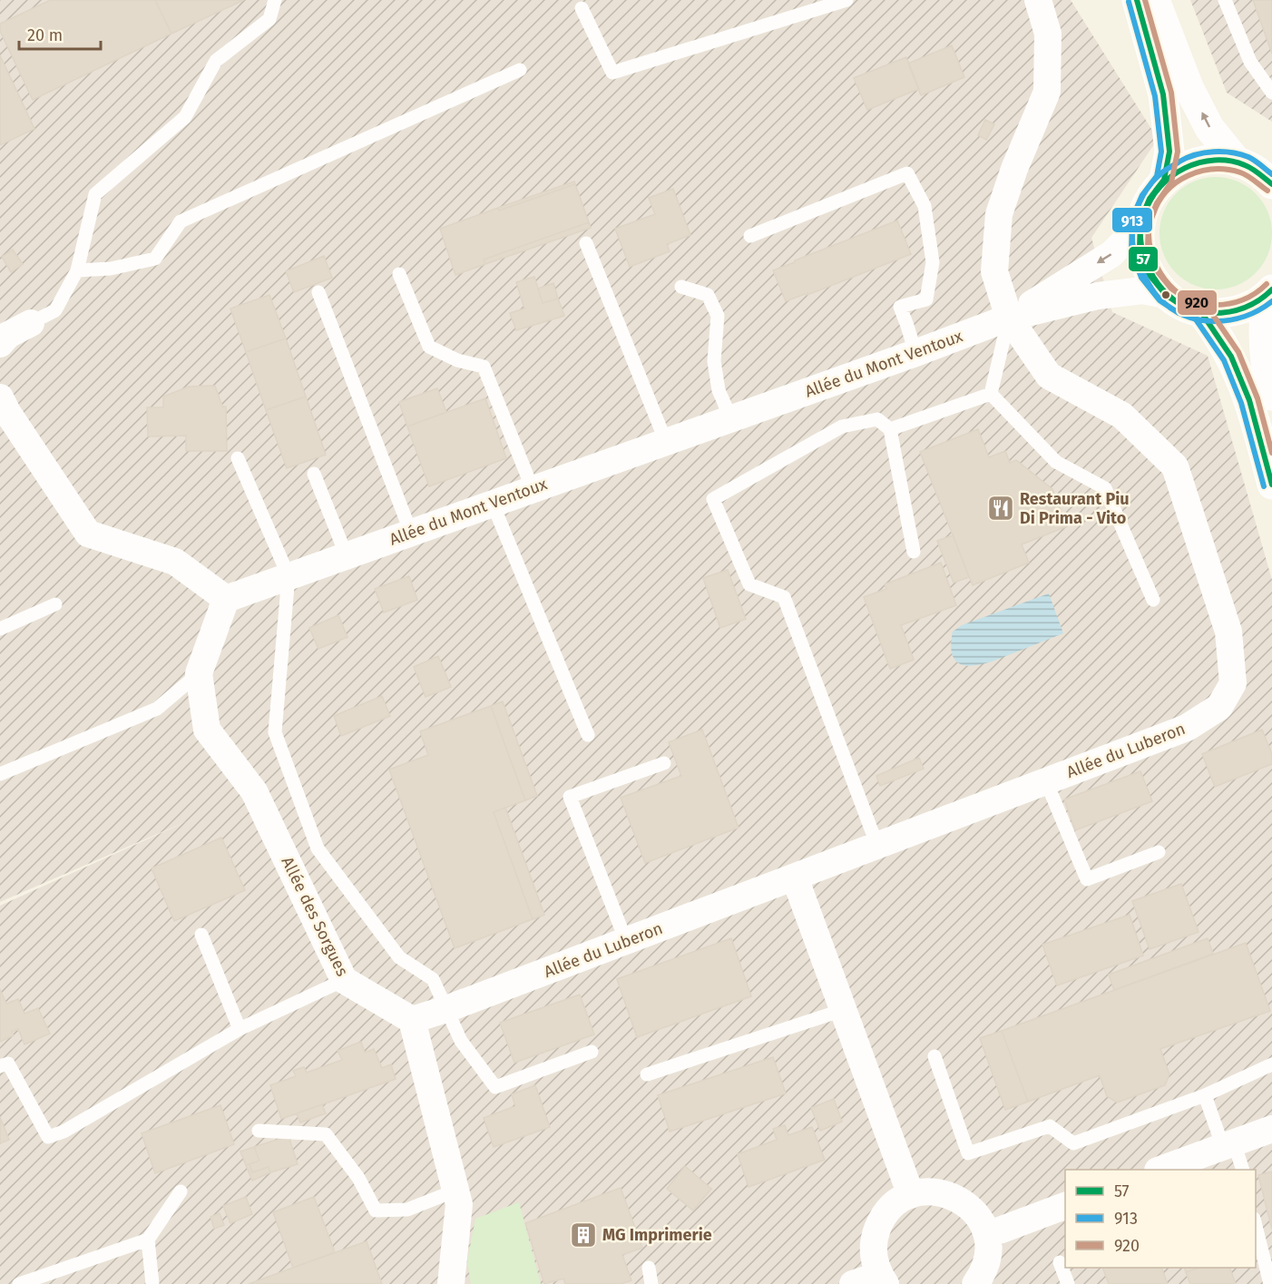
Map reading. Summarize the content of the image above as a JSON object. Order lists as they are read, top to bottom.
{
  "streets": {
    "street": ["Allée du Mont Ventoux", "Allée du Luberon", "Allée des Sorgues"]
  },
  "crossings": [
    ["Allée du Mont Ventoux", "Allée du Luberon"],
    ["Allée du Mont Ventoux", "Allée des Sorgues"],
    ["Allée du Luberon", "Allée des Sorgues"]
  ],
  "places": {
    "restaurant": ["Restaurant Piu Di Prima - Vito"],
    "building": ["MG Imprimerie"]
  },
  "lines": ["transit line 57", "transit line 920", "transit line 913"],
  "legend": ["57", "913", "920"],
  "scale_bar": "20 m"
}
